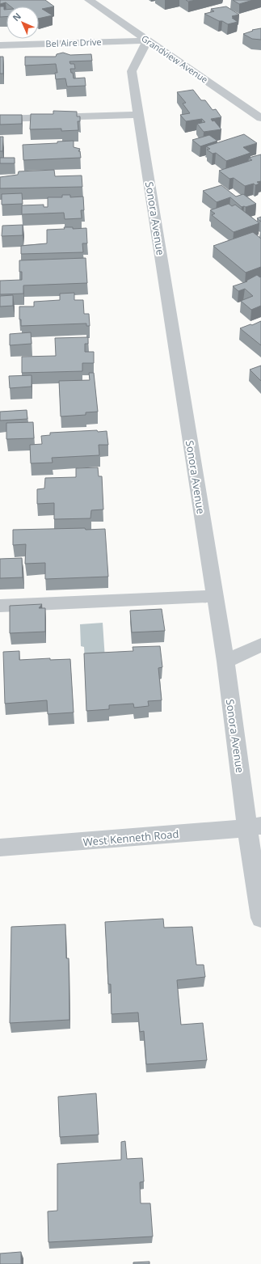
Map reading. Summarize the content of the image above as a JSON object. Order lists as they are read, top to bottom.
{
  "streets": {
    "street": [
      "Bel Aire Drive",
      "Grandview Avenue",
      "Sonora Avenue",
      "West Kenneth Road"
    ]
  },
  "crossings": [
    ["Bel Aire Drive", "Grandview Avenue"],
    ["Bel Aire Drive", "Sonora Avenue"],
    ["Grandview Avenue", "Sonora Avenue"],
    ["Sonora Avenue", "West Kenneth Road"]
  ],
  "north": "top left"
}
